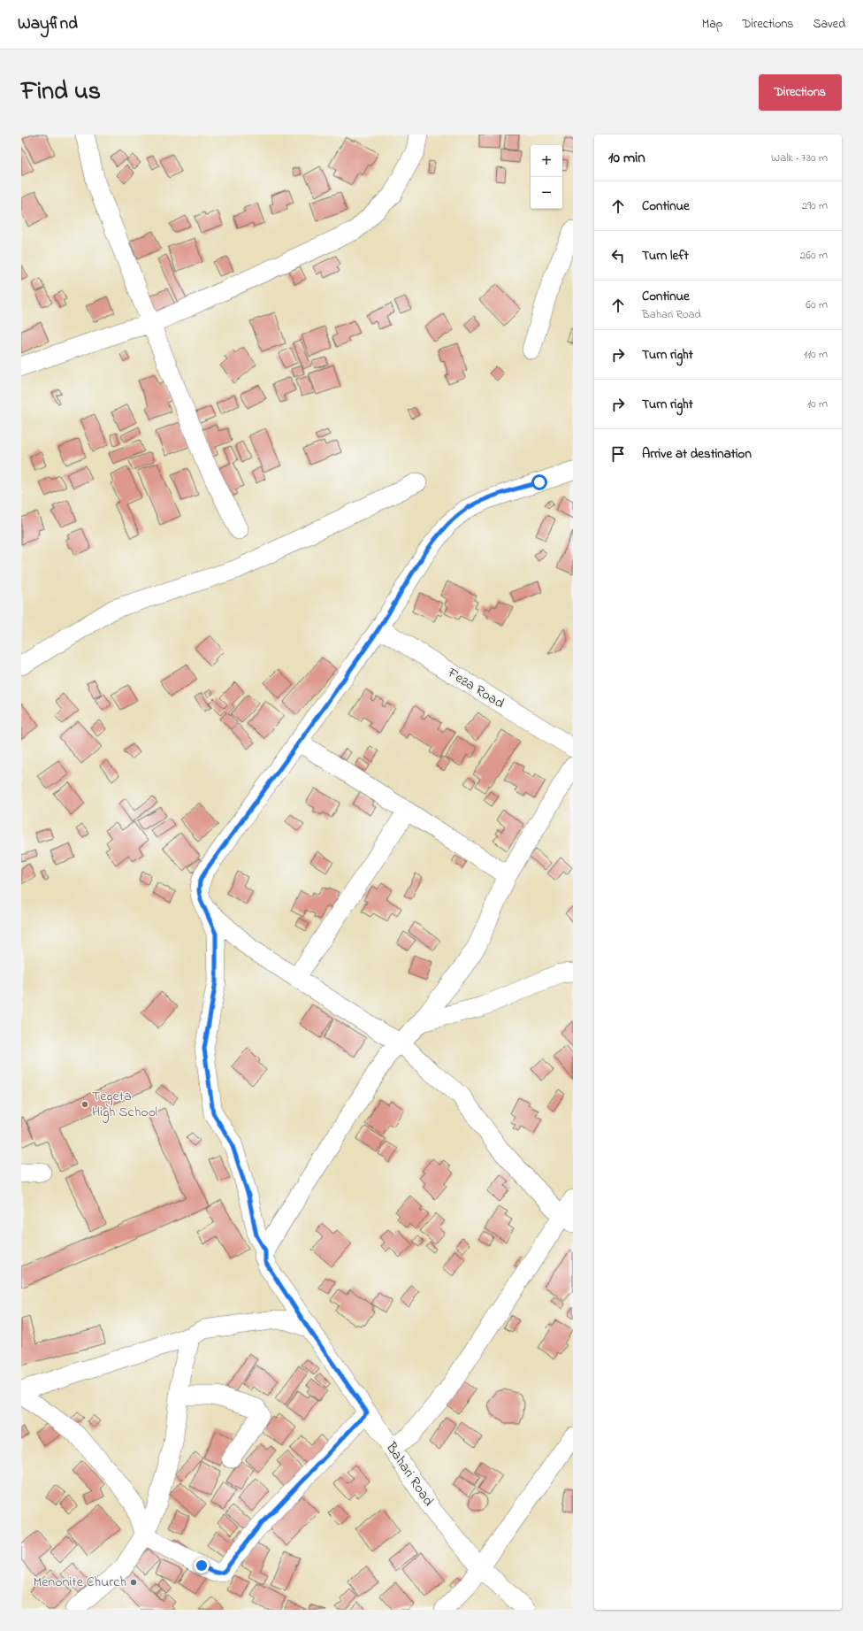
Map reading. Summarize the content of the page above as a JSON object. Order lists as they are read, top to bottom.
{
  "streets": {
    "street": ["Feza Road", "Bahari Road"]
  },
  "crossings": [
    ["Feza Road", "Bahari Road"]
  ],
  "places": ["Tegeta High School", "Menonite Church"],
  "page": {
    "header": "Wayfind",
    "nav": ["Map", "Directions", "Saved"],
    "title": "Find us",
    "buttons": "Directions",
    "heading": ["10 min", "Walk · 730 m"],
    "map_buttons": ["+", "−"],
    "list": [
      ["Continue", "290 m"],
      ["Turn left", "260 m"],
      ["Continue", "Bahari Road", "60 m"],
      ["Turn right", "110 m"],
      ["Turn right", "10 m"],
      "Arrive at destination"
    ]
  }
}
